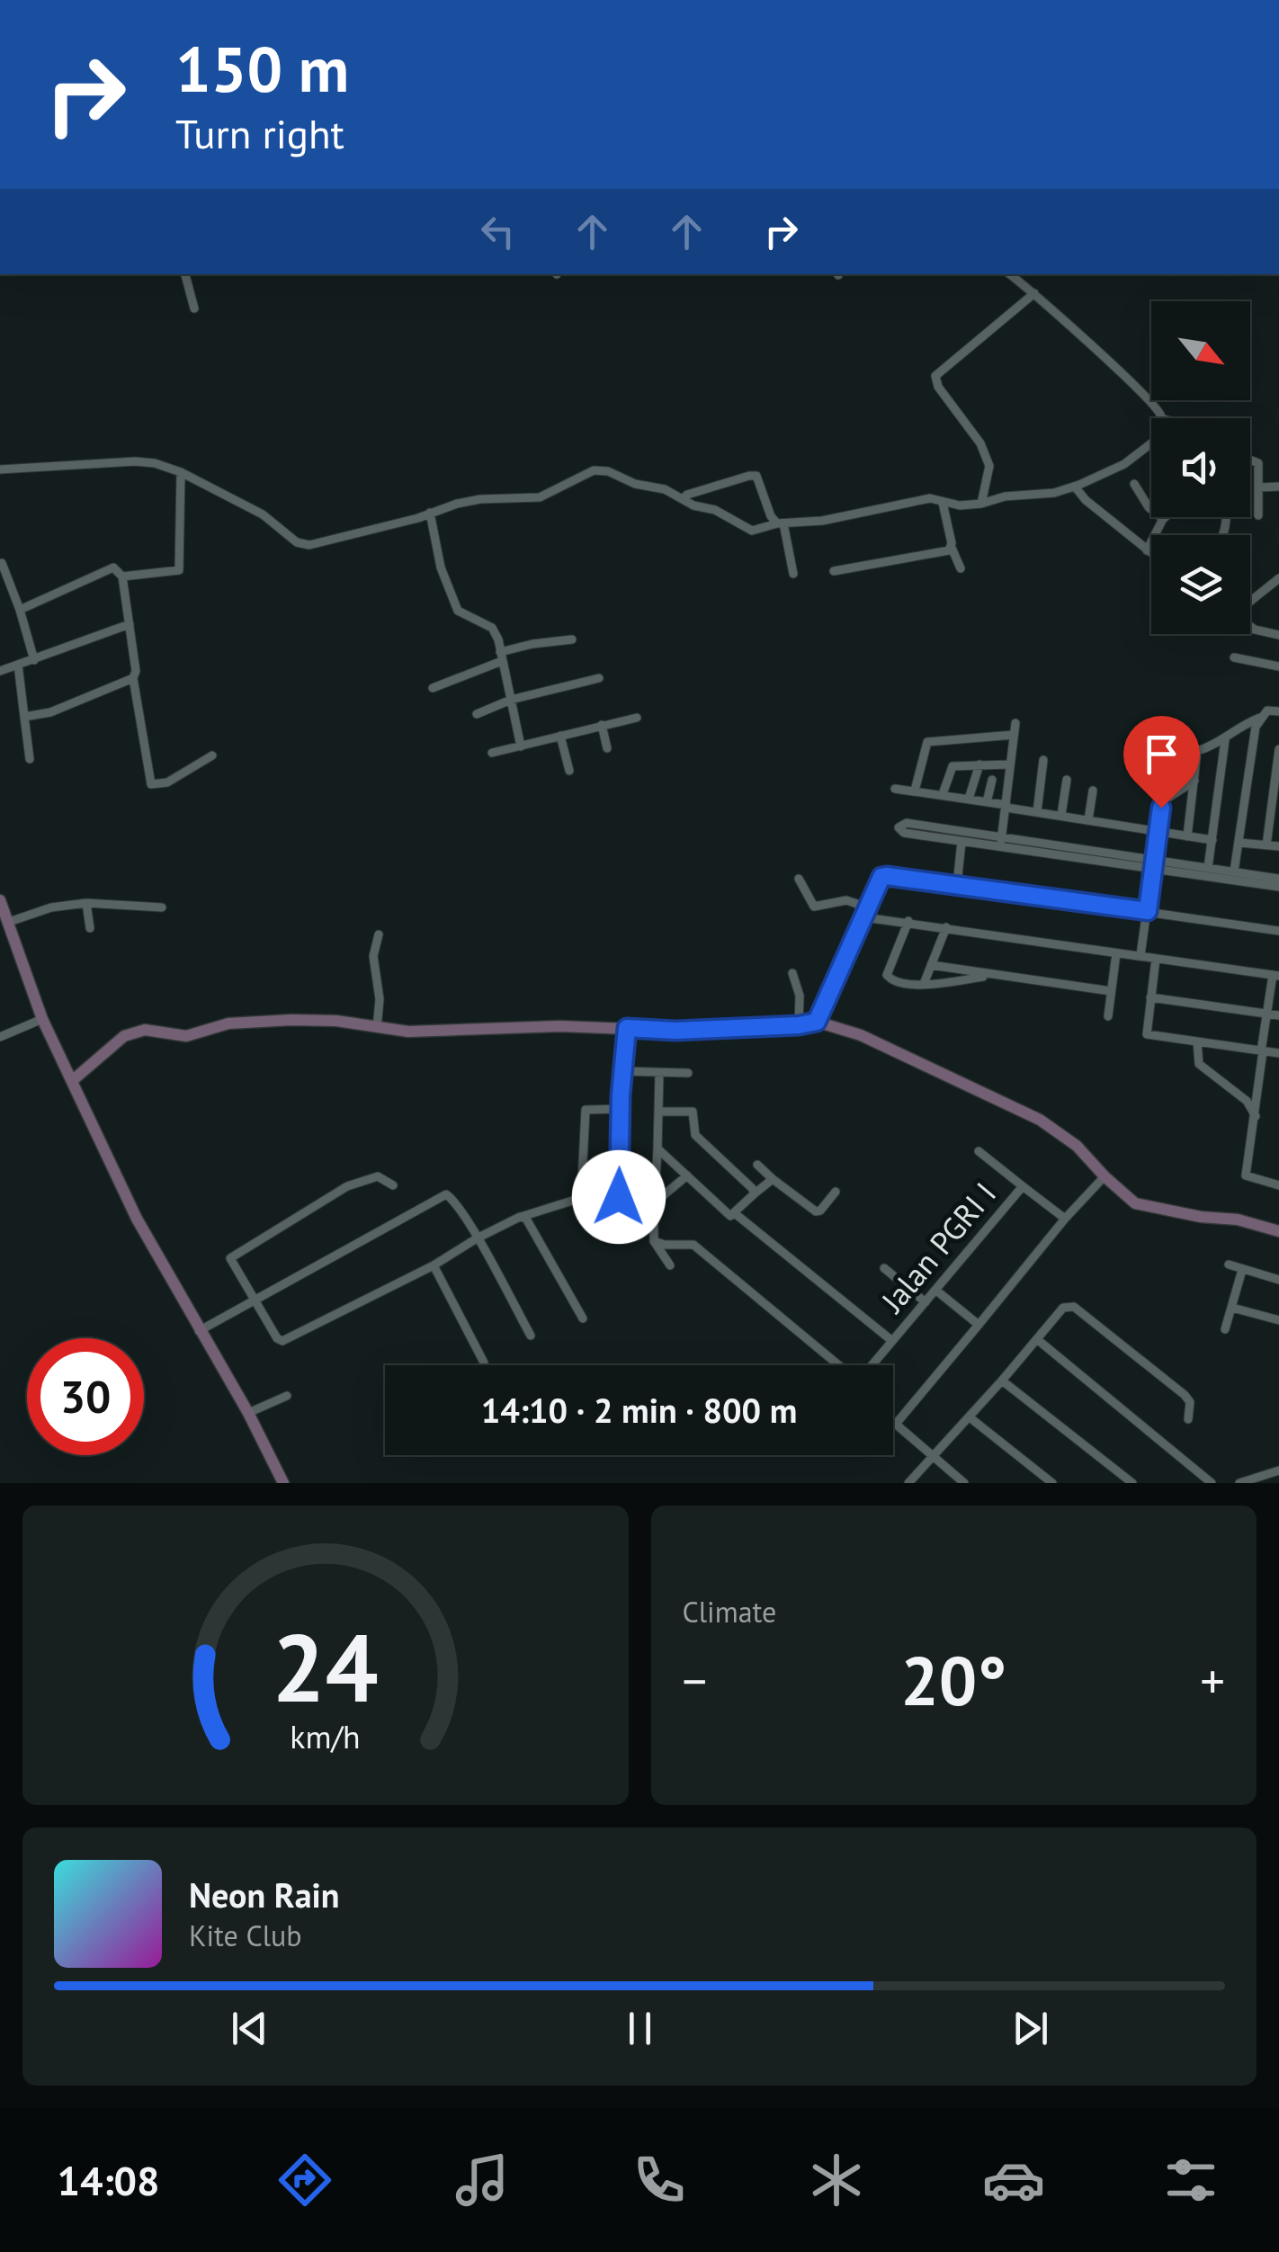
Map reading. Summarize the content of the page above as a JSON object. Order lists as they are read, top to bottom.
{
  "streets": {
    "street": ["Jalan PGRI I"]
  },
  "north": "bottom right",
  "page": {
    "turn": ["150 m", "Turn right"],
    "limit": "30",
    "trip": "14:10 · 2 min · 800 m",
    "tile": "Climate",
    "heat": ["−", "20°", "+"],
    "song": ["Neon Rain", "Kite Club"],
    "tabs": "14:08",
    "gauge": ["24", "km/h"]
  }
}
